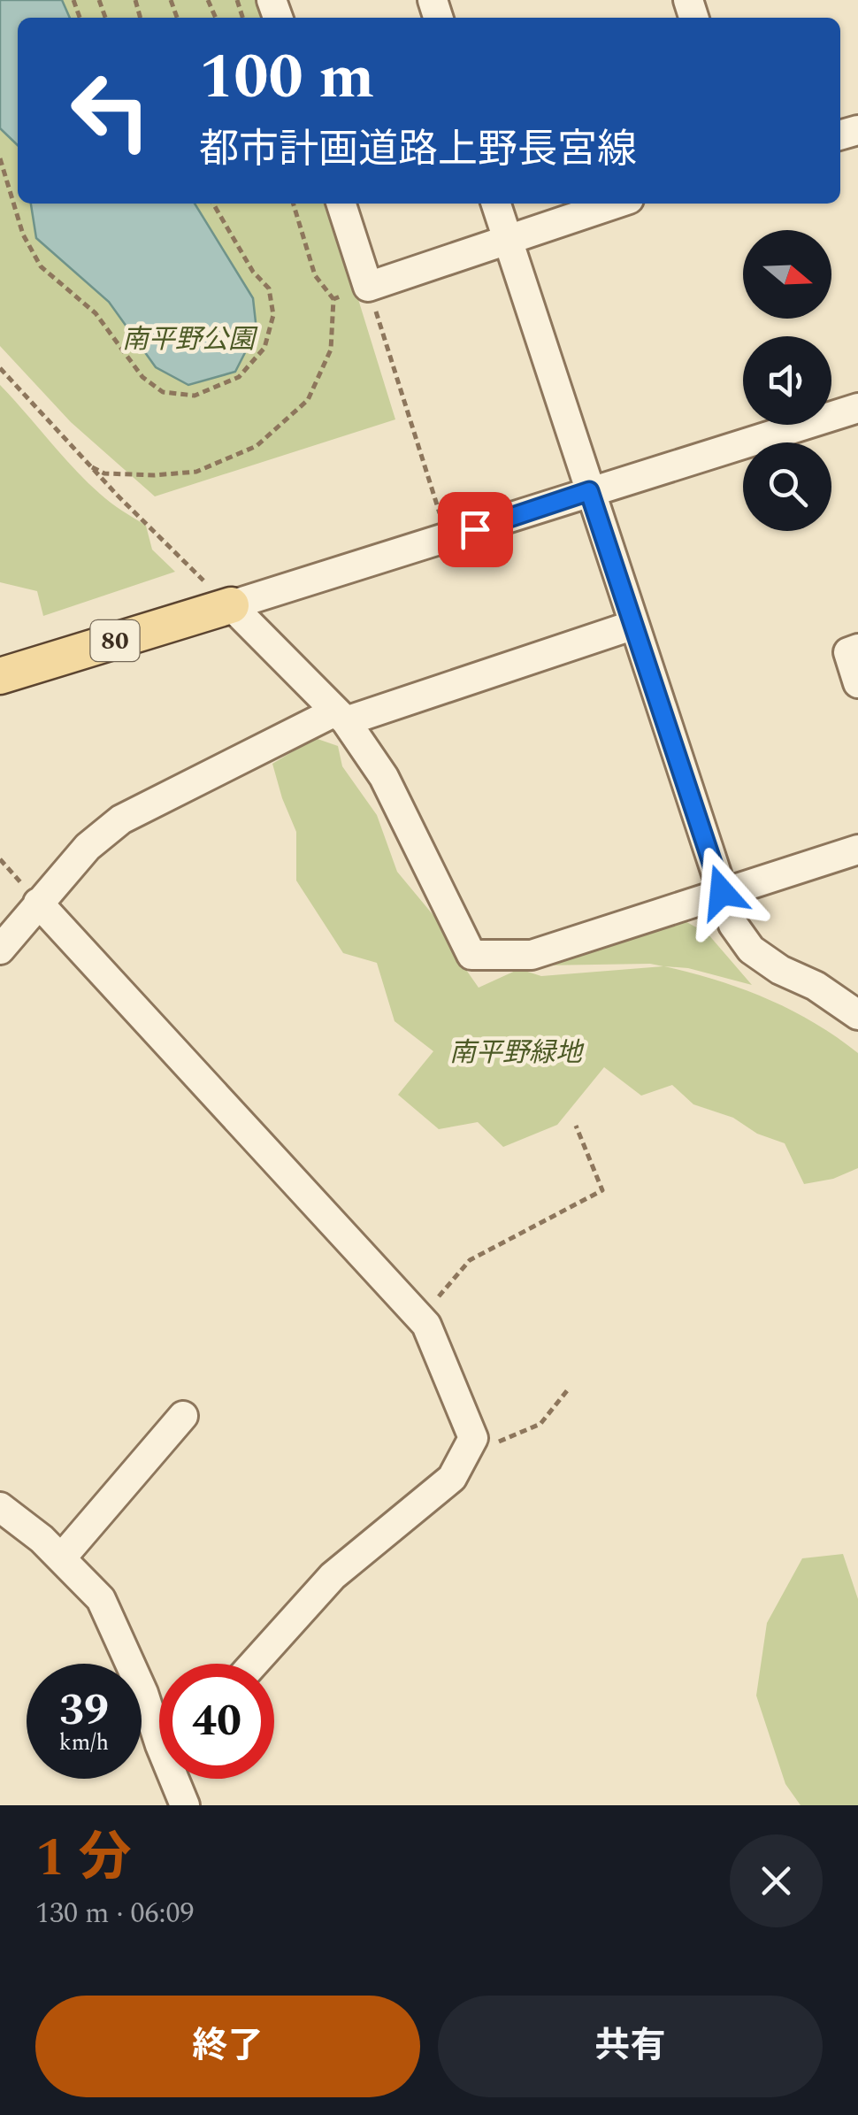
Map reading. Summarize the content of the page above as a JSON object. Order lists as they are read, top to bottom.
{
  "streets": {
    "main road": ["80"]
  },
  "parks": ["南平野公園", "南平野緑地"],
  "north": "right",
  "page": {
    "turn": ["100 m", "都市計画道路上野長宮線"],
    "speed": "39 km/h",
    "limit": "40",
    "heading": ["1 分", "130 m · 06:09"],
    "buttons": ["終了", "共有"]
  }
}
